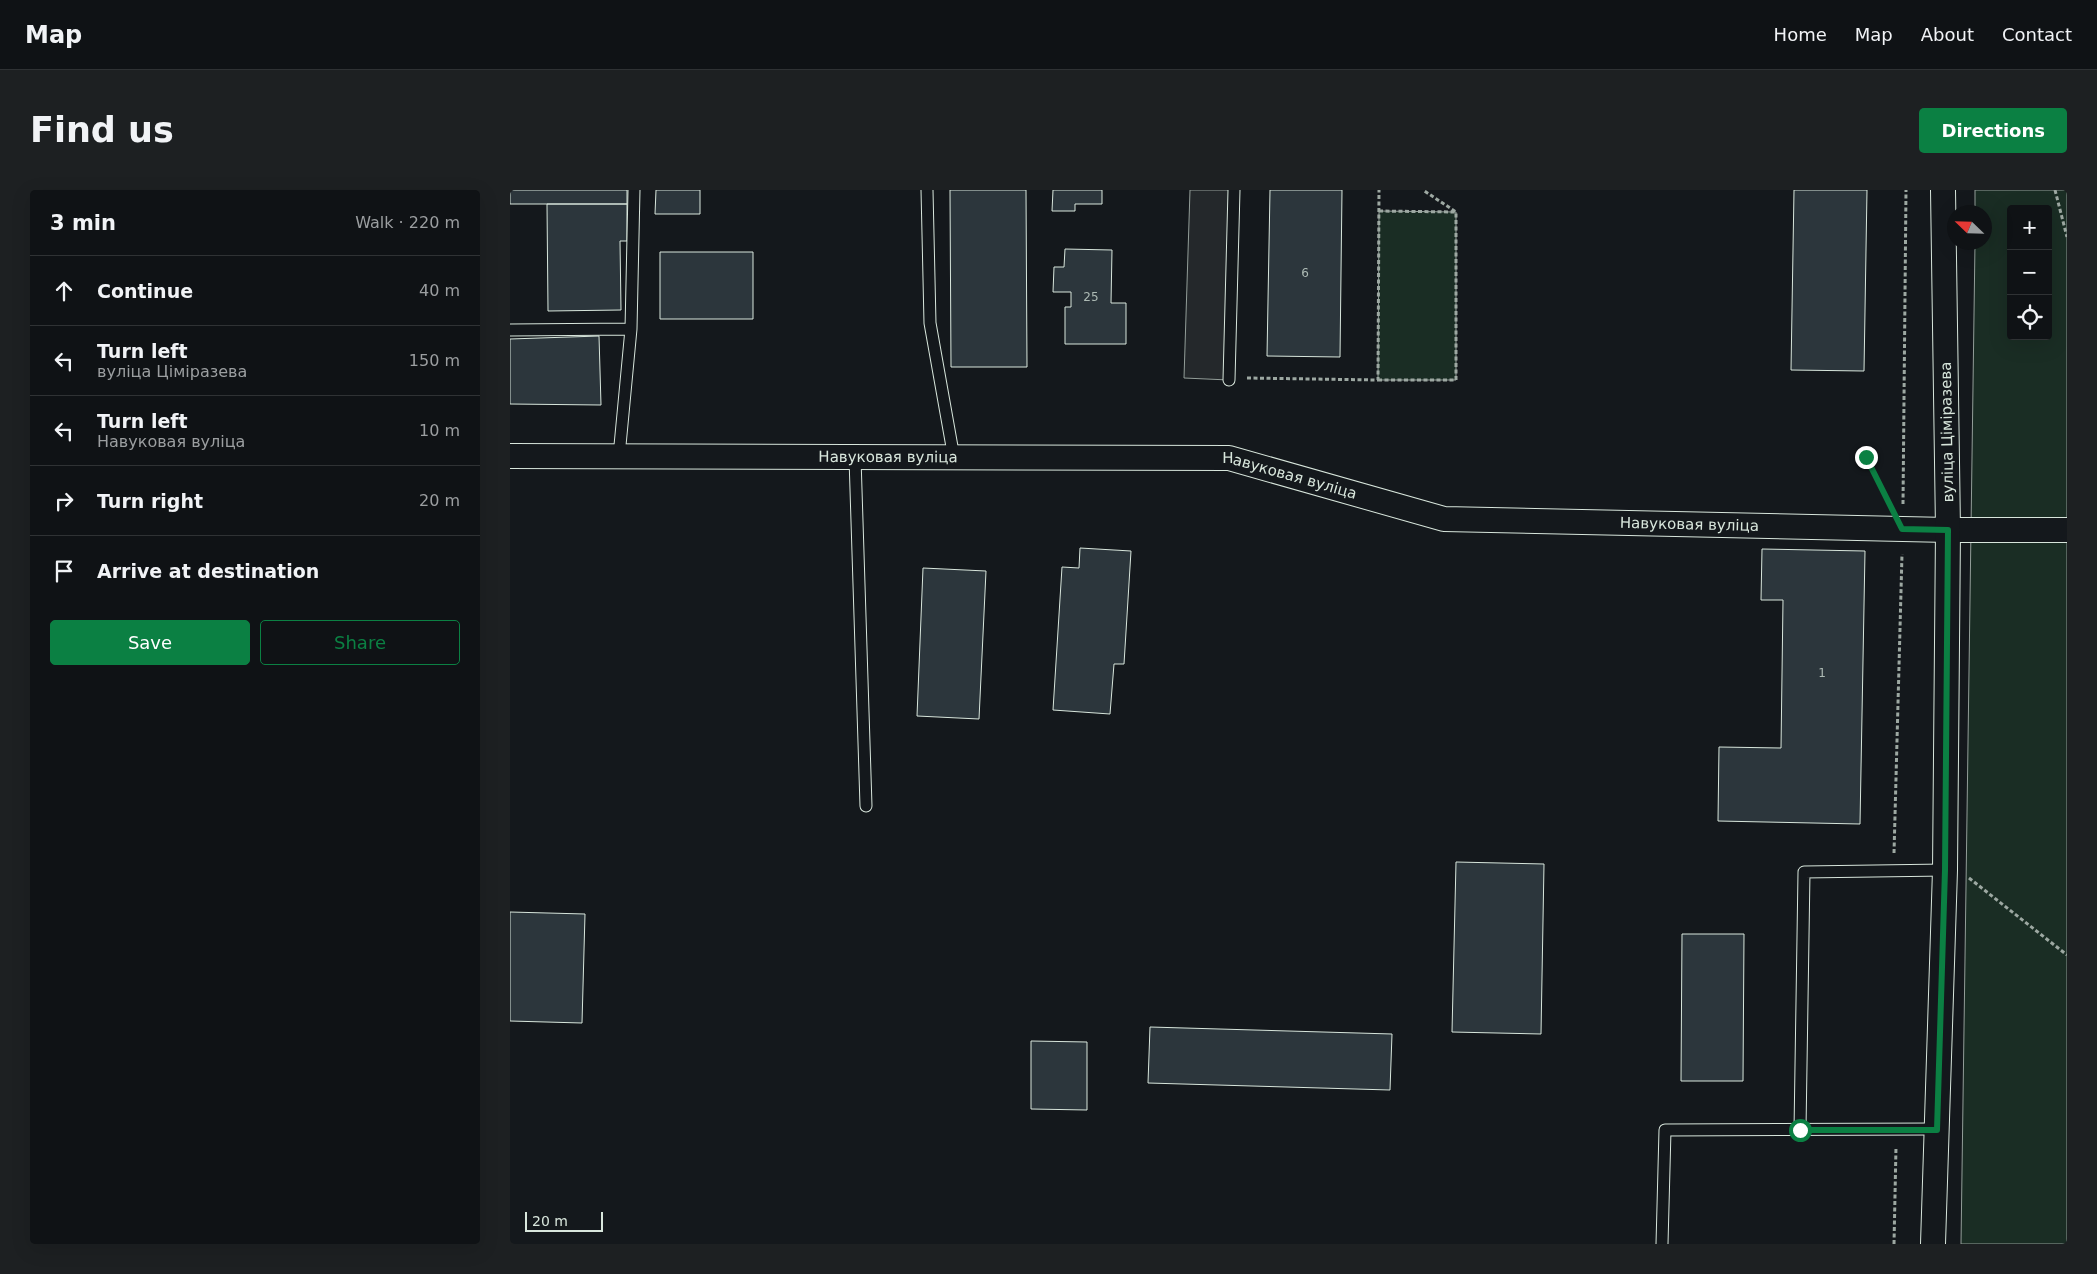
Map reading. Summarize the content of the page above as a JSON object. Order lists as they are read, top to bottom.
{
  "streets": {
    "street": ["вуліца Ціміразева", "Навуковая вуліца"]
  },
  "crossings": [
    ["вуліца Ціміразева", "Навуковая вуліца"]
  ],
  "house_numbers": ["6", "25", "1"],
  "scale_bar": "20 m",
  "north": "top left",
  "page": {
    "header": "Map",
    "nav": [
      "Home",
      "Map",
      "About",
      "Contact"
    ],
    "buttons": [
      "Directions",
      ["Save", "Share"]
    ],
    "title": "Find us",
    "heading": ["3 min", "Walk · 220 m"],
    "map_buttons": ["+", "−"],
    "list": [
      ["Continue", "40 m"],
      ["Turn left", "вуліца Ціміразева", "150 m"],
      ["Turn left", "Навуковая вуліца", "10 m"],
      ["Turn right", "20 m"],
      "Arrive at destination"
    ],
    "scale": "20 m"
  }
}
